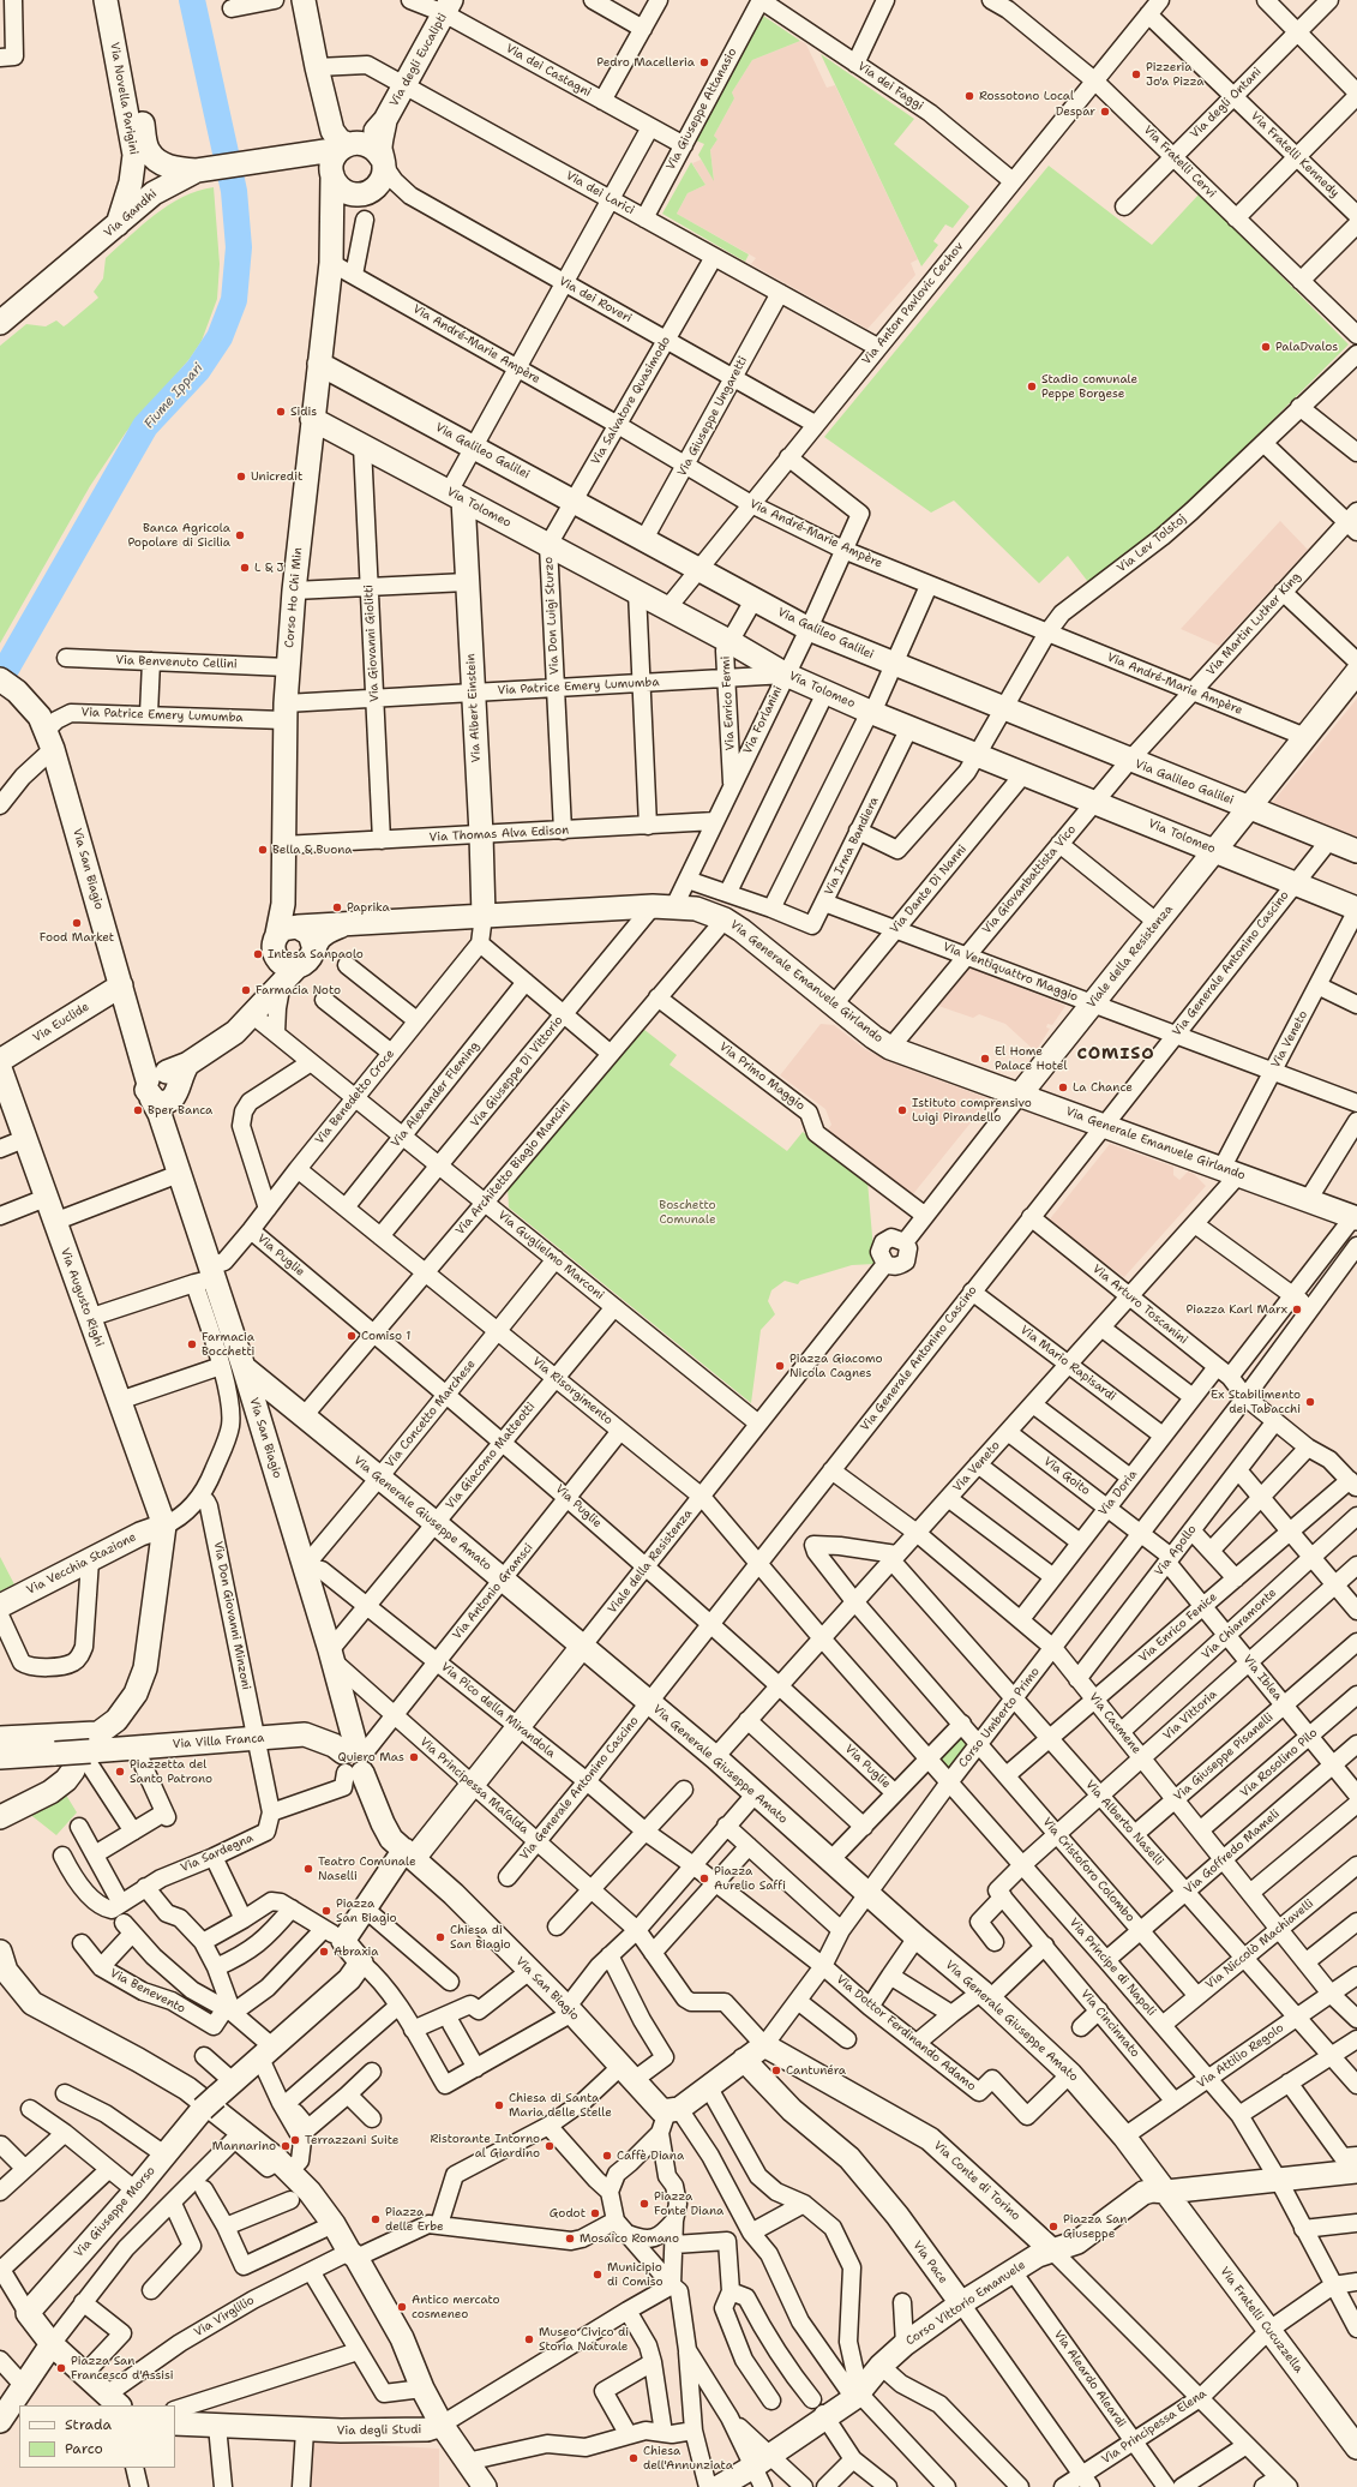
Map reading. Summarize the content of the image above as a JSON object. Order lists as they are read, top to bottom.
{
  "streets": {
    "street": [
      "Via degli Eucalipti",
      "Via dei Castagni",
      "Via dei Faggi",
      "Via Novella Parigini",
      "Via degli Ontani",
      "Via Giuseppe Attanasio",
      "Via Fratelli Kennedy",
      "Via Fratelli Cervi",
      "Via dei Larici",
      "Via Gandhi",
      "Via dei Roveri",
      "Via Anton Pavlovic Cechov",
      "Via André-Marie Ampère",
      "Via Salvatore Quasimodo",
      "Via Giuseppe Ungaretti",
      "Via Galileo Galilei",
      "Via Tolomeo",
      "Via Lev Tolstoj",
      "Corso Ho Chi Min",
      "Via Don Luigi Sturzo",
      "Via Martin Luther King",
      "Via Giovanni Giolitti",
      "Via Benvenuto Cellini",
      "Via Patrice Emery Lumumba",
      "Via Enrico Fermi",
      "Via Albert Einstein",
      "Via Forlanini",
      "Via Thomas Alva Edison",
      "Via Irma Bandiera",
      "Via San Biagio",
      "Via Giovanbattista Vico",
      "Via Dante Di Nanni",
      "Viale della Resistenza",
      "Via Generale Antonino Cascino",
      "Via Ventiquattro Maggio",
      "Via Generale Emanuele Girlando",
      "Via Euclide",
      "Via Veneto",
      "Via Giuseppe Di Vittorio",
      "Via Primo Maggio",
      "Via Alexander Fleming",
      "Via Benedetto Croce",
      "Via Architetto Biagio Mancini",
      "Via Puglie",
      "Via Guglielmo Marconi",
      "Via Augusto Righi",
      "Via Arturo Toscanini",
      "Via Mario Rapisardi",
      "Via Risorgimento",
      "Via Concetto Marchese",
      "Via Giacomo Matteotti",
      "Via Goito",
      "Via Doria",
      "Via Generale Giuseppe Amato",
      "Via Apollo",
      "Via Vecchia Stazione",
      "Via Antonio Gramsci",
      "Via Don Giovanni Minzoni",
      "Via Chiaramonte",
      "Via Enrico Fenice",
      "Via Iblea",
      "Via Pico della Mirandola",
      "Via Vittoria",
      "Corso Umberto Primo",
      "Via Casmene",
      "Via Villa Franca",
      "Via Giuseppe Pisanelli",
      "Via Rosolino Pilo",
      "Via Principessa Mafalda",
      "Via Alberto Naselli",
      "Via Goffredo Mameli",
      "Via Sardegna",
      "Via Cristoforo Colombo",
      "Via Niccolò Machiavelli",
      "Via Principe di Napoli",
      "Via Benevento",
      "Via Cincinnato",
      "Via Dottor Ferdinando Adamo",
      "Via Attilio Regolo",
      "Via Conte di Torino",
      "Via Giuseppe Morso",
      "Via Pace",
      "Corso Vittorio Emanuele",
      "Via Virglilio",
      "Via Fratelli Cucuzzella",
      "Via Aleardo Aleardi",
      "Via Principessa Elena",
      "Via degli Studi"
    ]
  },
  "crossings": [
    ["Via degli Eucalipti", "Via dei Castagni"],
    ["Via degli Eucalipti", "Via dei Larici"],
    ["Via dei Castagni", "Via Giuseppe Attanasio"],
    ["Via dei Faggi", "Via Giuseppe Attanasio"],
    ["Via dei Faggi", "Via Anton Pavlovic Cechov"],
    ["Via Novella Parigini", "Via Gandhi"],
    ["Via degli Ontani", "Via Fratelli Kennedy"],
    ["Via degli Ontani", "Via Fratelli Cervi"],
    ["Via Giuseppe Attanasio", "Via dei Larici"],
    ["Via Fratelli Kennedy", "Via Anton Pavlovic Cechov"],
    ["Via Fratelli Cervi", "Via Anton Pavlovic Cechov"],
    ["Via dei Larici", "Via Anton Pavlovic Cechov"],
    ["Via dei Larici", "Via Salvatore Quasimodo"],
    ["Via dei Larici", "Via Giuseppe Ungaretti"],
    ["Via Gandhi", "Via dei Roveri"],
    ["Via dei Roveri", "Via Anton Pavlovic Cechov"],
    ["Via dei Roveri", "Via Salvatore Quasimodo"],
    ["Via dei Roveri", "Via Giuseppe Ungaretti"],
    ["Via Anton Pavlovic Cechov", "Via André-Marie Ampère"],
    ["Via Anton Pavlovic Cechov", "Via Galileo Galilei"],
    ["Via Anton Pavlovic Cechov", "Via Tolomeo"],
    ["Via Anton Pavlovic Cechov", "Via Forlanini"],
    ["Via André-Marie Ampère", "Via Salvatore Quasimodo"],
    ["Via André-Marie Ampère", "Via Giuseppe Ungaretti"],
    ["Via André-Marie Ampère", "Via Lev Tolstoj"],
    ["Via André-Marie Ampère", "Corso Ho Chi Min"],
    ["Via André-Marie Ampère", "Via Martin Luther King"],
    ["Via André-Marie Ampère", "Via Forlanini"],
    ["Via André-Marie Ampère", "Viale della Resistenza"],
    ["Via Salvatore Quasimodo", "Via Galileo Galilei"],
    ["Via Salvatore Quasimodo", "Via Tolomeo"],
    ["Via Salvatore Quasimodo", "Via Don Luigi Sturzo"],
    ["Via Giuseppe Ungaretti", "Via Galileo Galilei"],
    ["Via Galileo Galilei", "Via Lev Tolstoj"],
    ["Via Galileo Galilei", "Corso Ho Chi Min"],
    ["Via Galileo Galilei", "Via Martin Luther King"],
    ["Via Galileo Galilei", "Via Enrico Fermi"],
    ["Via Galileo Galilei", "Via Forlanini"],
    ["Via Galileo Galilei", "Viale della Resistenza"],
    ["Via Galileo Galilei", "Via Generale Antonino Cascino"],
    ["Via Tolomeo", "Via Lev Tolstoj"],
    ["Via Tolomeo", "Corso Ho Chi Min"],
    ["Via Tolomeo", "Via Don Luigi Sturzo"],
    ["Via Tolomeo", "Via Martin Luther King"],
    ["Via Tolomeo", "Via Giovanni Giolitti"],
    ["Via Tolomeo", "Via Patrice Emery Lumumba"],
    ["Via Tolomeo", "Via Enrico Fermi"],
    ["Via Tolomeo", "Via Albert Einstein"],
    ["Via Tolomeo", "Via Forlanini"],
    ["Via Tolomeo", "Via Irma Bandiera"],
    ["Via Tolomeo", "Via Giovanbattista Vico"],
    ["Via Tolomeo", "Via Dante Di Nanni"],
    ["Via Tolomeo", "Viale della Resistenza"],
    ["Via Tolomeo", "Via Generale Antonino Cascino"],
    ["Via Tolomeo", "Via Veneto"],
    ["Via Lev Tolstoj", "Via Irma Bandiera"],
    ["Corso Ho Chi Min", "Via Benvenuto Cellini"],
    ["Corso Ho Chi Min", "Via Patrice Emery Lumumba"],
    ["Corso Ho Chi Min", "Via Thomas Alva Edison"],
    ["Corso Ho Chi Min", "Via Generale Emanuele Girlando"],
    ["Via Don Luigi Sturzo", "Via Patrice Emery Lumumba"],
    ["Via Don Luigi Sturzo", "Via Thomas Alva Edison"],
    ["Via Martin Luther King", "Via Giovanbattista Vico"],
    ["Via Giovanni Giolitti", "Via Patrice Emery Lumumba"],
    ["Via Giovanni Giolitti", "Via Thomas Alva Edison"],
    ["Via Patrice Emery Lumumba", "Via Enrico Fermi"],
    ["Via Patrice Emery Lumumba", "Via Albert Einstein"],
    ["Via Patrice Emery Lumumba", "Via Forlanini"],
    ["Via Patrice Emery Lumumba", "Via San Biagio"],
    ["Via Enrico Fermi", "Via Forlanini"],
    ["Via Albert Einstein", "Via Thomas Alva Edison"],
    ["Via Albert Einstein", "Via Generale Emanuele Girlando"],
    ["Via Forlanini", "Via Thomas Alva Edison"],
    ["Via Forlanini", "Via Generale Emanuele Girlando"],
    ["Via Forlanini", "Via Giuseppe Di Vittorio"],
    ["Via Irma Bandiera", "Via Ventiquattro Maggio"],
    ["Via San Biagio", "Viale della Resistenza"],
    ["Via San Biagio", "Via Euclide"],
    ["Via San Biagio", "Via Benedetto Croce"],
    ["Via San Biagio", "Via Concetto Marchese"],
    ["Via San Biagio", "Via Giacomo Matteotti"],
    ["Via San Biagio", "Via Generale Giuseppe Amato"],
    ["Via San Biagio", "Via Antonio Gramsci"],
    ["Via San Biagio", "Via Pico della Mirandola"],
    ["Via San Biagio", "Via Villa Franca"],
    ["Via San Biagio", "Via Principessa Mafalda"],
    ["Via Giovanbattista Vico", "Via Ventiquattro Maggio"],
    ["Via Giovanbattista Vico", "Via Generale Emanuele Girlando"],
    ["Via Dante Di Nanni", "Via Ventiquattro Maggio"],
    ["Via Dante Di Nanni", "Via Generale Emanuele Girlando"],
    ["Viale della Resistenza", "Via Ventiquattro Maggio"],
    ["Viale della Resistenza", "Via Generale Emanuele Girlando"],
    ["Viale della Resistenza", "Via Primo Maggio"],
    ["Viale della Resistenza", "Via Puglie"],
    ["Viale della Resistenza", "Via Guglielmo Marconi"],
    ["Viale della Resistenza", "Via Risorgimento"],
    ["Viale della Resistenza", "Via Generale Giuseppe Amato"],
    ["Viale della Resistenza", "Via Pico della Mirandola"],
    ["Viale della Resistenza", "Via Principessa Mafalda"],
    ["Via Generale Antonino Cascino", "Via Ventiquattro Maggio"],
    ["Via Generale Antonino Cascino", "Via Generale Emanuele Girlando"],
    ["Via Generale Antonino Cascino", "Via Puglie"],
    ["Via Generale Antonino Cascino", "Via Arturo Toscanini"],
    ["Via Generale Antonino Cascino", "Via Mario Rapisardi"],
    ["Via Generale Antonino Cascino", "Via Risorgimento"],
    ["Via Generale Antonino Cascino", "Via Generale Giuseppe Amato"],
    ["Via Generale Antonino Cascino", "Via Pico della Mirandola"],
    ["Via Generale Antonino Cascino", "Via Casmene"],
    ["Via Generale Antonino Cascino", "Via Principessa Mafalda"],
    ["Via Ventiquattro Maggio", "Via Veneto"],
    ["Via Generale Emanuele Girlando", "Via Veneto"],
    ["Via Generale Emanuele Girlando", "Via Giuseppe Di Vittorio"],
    ["Via Generale Emanuele Girlando", "Via Architetto Biagio Mancini"],
    ["Via Generale Emanuele Girlando", "Via Doria"],
    ["Via Euclide", "Via Augusto Righi"],
    ["Via Veneto", "Via Puglie"],
    ["Via Veneto", "Via Arturo Toscanini"],
    ["Via Veneto", "Via Mario Rapisardi"],
    ["Via Veneto", "Via Risorgimento"],
    ["Via Veneto", "Via Goito"],
    ["Via Veneto", "Via Generale Giuseppe Amato"],
    ["Via Veneto", "Via Casmene"],
    ["Via Veneto", "Via Alberto Naselli"],
    ["Via Veneto", "Via Cristoforo Colombo"],
    ["Via Veneto", "Via Principe di Napoli"],
    ["Via Giuseppe Di Vittorio", "Via Guglielmo Marconi"],
    ["Via Giuseppe Di Vittorio", "Via Risorgimento"],
    ["Via Primo Maggio", "Via Architetto Biagio Mancini"],
    ["Via Alexander Fleming", "Via Guglielmo Marconi"],
    ["Via Alexander Fleming", "Via Risorgimento"],
    ["Via Benedetto Croce", "Via Puglie"],
    ["Via Benedetto Croce", "Via Guglielmo Marconi"],
    ["Via Benedetto Croce", "Via Augusto Righi"],
    ["Via Benedetto Croce", "Via Risorgimento"],
    ["Via Architetto Biagio Mancini", "Via Puglie"],
    ["Via Architetto Biagio Mancini", "Via Guglielmo Marconi"],
    ["Via Architetto Biagio Mancini", "Via Risorgimento"],
    ["Via Architetto Biagio Mancini", "Via Generale Giuseppe Amato"],
    ["Via Puglie", "Via Concetto Marchese"],
    ["Via Puglie", "Via Giacomo Matteotti"],
    ["Via Puglie", "Via Antonio Gramsci"],
    ["Via Guglielmo Marconi", "Via Concetto Marchese"],
    ["Via Guglielmo Marconi", "Via Giacomo Matteotti"],
    ["Via Augusto Righi", "Via Vecchia Stazione"],
    ["Via Arturo Toscanini", "Via Doria"],
    ["Via Arturo Toscanini", "Via Apollo"],
    ["Via Arturo Toscanini", "Via Enrico Fenice"],
    ["Via Arturo Toscanini", "Corso Umberto Primo"],
    ["Via Mario Rapisardi", "Via Doria"],
    ["Via Risorgimento", "Via Concetto Marchese"],
    ["Via Risorgimento", "Via Giacomo Matteotti"],
    ["Via Risorgimento", "Via Antonio Gramsci"],
    ["Via Risorgimento", "Via Principe di Napoli"],
    ["Via Concetto Marchese", "Via Generale Giuseppe Amato"],
    ["Via Concetto Marchese", "Via Pico della Mirandola"],
    ["Via Giacomo Matteotti", "Via Generale Giuseppe Amato"],
    ["Via Giacomo Matteotti", "Via Pico della Mirandola"],
    ["Via Giacomo Matteotti", "Via Principessa Mafalda"],
    ["Via Goito", "Via Doria"],
    ["Via Goito", "Via Apollo"],
    ["Via Goito", "Via Iblea"],
    ["Via Goito", "Corso Umberto Primo"],
    ["Via Doria", "Via Casmene"],
    ["Via Generale Giuseppe Amato", "Via Antonio Gramsci"],
    ["Via Generale Giuseppe Amato", "Corso Umberto Primo"],
    ["Via Generale Giuseppe Amato", "Via Dottor Ferdinando Adamo"],
    ["Via Generale Giuseppe Amato", "Via Attilio Regolo"],
    ["Via Generale Giuseppe Amato", "Corso Vittorio Emanuele"],
    ["Via Generale Giuseppe Amato", "Via Fratelli Cucuzzella"],
    ["Via Apollo", "Via Iblea"],
    ["Via Apollo", "Via Casmene"],
    ["Via Antonio Gramsci", "Via Pico della Mirandola"],
    ["Via Antonio Gramsci", "Via Villa Franca"],
    ["Via Antonio Gramsci", "Via Principessa Mafalda"],
    ["Via Antonio Gramsci", "Via Sardegna"],
    ["Via Don Giovanni Minzoni", "Via Villa Franca"],
    ["Via Chiaramonte", "Via Iblea"],
    ["Via Chiaramonte", "Via Casmene"],
    ["Via Enrico Fenice", "Via Iblea"],
    ["Via Enrico Fenice", "Via Casmene"],
    ["Via Enrico Fenice", "Via Alberto Naselli"],
    ["Via Enrico Fenice", "Via Cristoforo Colombo"],
    ["Via Iblea", "Via Vittoria"],
    ["Via Iblea", "Via Giuseppe Pisanelli"],
    ["Via Iblea", "Via Rosolino Pilo"],
    ["Via Iblea", "Via Goffredo Mameli"],
    ["Via Pico della Mirandola", "Via Dottor Ferdinando Adamo"],
    ["Via Vittoria", "Via Casmene"],
    ["Via Vittoria", "Via Alberto Naselli"],
    ["Via Vittoria", "Via Cristoforo Colombo"],
    ["Via Vittoria", "Via Principe di Napoli"],
    ["Corso Umberto Primo", "Via Casmene"],
    ["Corso Umberto Primo", "Via Alberto Naselli"],
    ["Corso Umberto Primo", "Via Cristoforo Colombo"],
    ["Corso Umberto Primo", "Via Principe di Napoli"],
    ["Corso Umberto Primo", "Via Dottor Ferdinando Adamo"],
    ["Corso Umberto Primo", "Via Conte di Torino"],
    ["Via Casmene", "Via Giuseppe Pisanelli"],
    ["Via Casmene", "Via Rosolino Pilo"],
    ["Via Casmene", "Via Goffredo Mameli"],
    ["Via Casmene", "Via Niccolò Machiavelli"],
    ["Via Casmene", "Via Attilio Regolo"],
    ["Via Giuseppe Pisanelli", "Via Alberto Naselli"],
    ["Via Principessa Mafalda", "Via Conte di Torino"],
    ["Via Alberto Naselli", "Via Goffredo Mameli"],
    ["Via Alberto Naselli", "Via Cristoforo Colombo"],
    ["Via Alberto Naselli", "Via Niccolò Machiavelli"],
    ["Via Alberto Naselli", "Via Attilio Regolo"],
    ["Via Goffredo Mameli", "Via Cristoforo Colombo"],
    ["Via Goffredo Mameli", "Via Principe di Napoli"],
    ["Via Sardegna", "Via Benevento"],
    ["Via Cristoforo Colombo", "Via Niccolò Machiavelli"],
    ["Via Niccolò Machiavelli", "Via Principe di Napoli"],
    ["Via Principe di Napoli", "Via Attilio Regolo"],
    ["Via Principe di Napoli", "Corso Vittorio Emanuele"],
    ["Via Principe di Napoli", "Via Principessa Elena"],
    ["Via Cincinnato", "Via Attilio Regolo"],
    ["Via Conte di Torino", "Corso Vittorio Emanuele"],
    ["Via Conte di Torino", "Via Principessa Elena"],
    ["Via Pace", "Corso Vittorio Emanuele"],
    ["Via Pace", "Via Principessa Elena"],
    ["Corso Vittorio Emanuele", "Via Fratelli Cucuzzella"],
    ["Corso Vittorio Emanuele", "Via Aleardo Aleardi"],
    ["Via Fratelli Cucuzzella", "Via Principessa Elena"],
    ["Via Aleardo Aleardi", "Via Principessa Elena"]
  ],
  "districts": ["COMISO"],
  "water": ["Fiume Ippari"],
  "parks": ["Boschetto Comunale"],
  "places": [
    "Pedro Macelleria",
    "Pizzeria Jo'a Pizza",
    "Rossotono Local",
    "Despar",
    "PalaDvalos",
    "Stadio comunale Peppe Borgese",
    "Sidis",
    "Unicredit",
    "Banca Agricola Popolare di Sicilia",
    "L & J",
    "Bella & Buona",
    "Paprika",
    "Food Market",
    "Intesa Sanpaolo",
    "Farmacia Noto",
    "El Home Palace Hotel",
    "La Chance",
    "Bper Banca",
    "Istituto comprensivo Luigi Pirandello",
    "Piazza Karl Marx",
    "Comiso 1",
    "Farmacia Bocchetti",
    "Piazza Giacomo Nicola Cagnes",
    "Ex Stabilimento dei Tabacchi",
    "Quiero Mas",
    "Piazzetta del Santo Patrono",
    "Teatro Comunale Naselli",
    "Piazza Aurelio Saffi",
    "Piazza San Biagio",
    "Chiesa di San Biagio",
    "Abraxia",
    "Cantunéra",
    "Chiesa di Santa Maria delle Stelle",
    "Terrazzani Suite",
    "Mannarino",
    "Ristorante Intorno al Giardino",
    "Caffè Diana",
    "Piazza Fonte Diana",
    "Godot",
    "Piazza delle Erbe",
    "Piazza San Giuseppe",
    "Mosaico Romano",
    "Municipio di Comiso",
    "Antico mercato cosmeneo",
    "Museo Civico di Storia Naturale",
    "Piazza San Francesco d'Assisi",
    "Chiesa dell'Annunziata"
  ],
  "legend": ["Strada", "Parco"]
}
